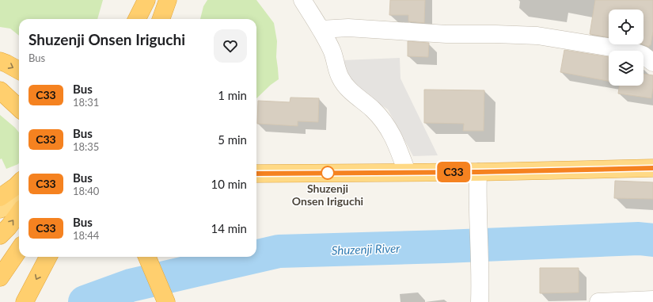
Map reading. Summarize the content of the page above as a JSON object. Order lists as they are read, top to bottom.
{
  "water": ["Shuzenji River"],
  "places": ["Shuzenji Onsen Iriguchi"],
  "lines": ["bus line C33"],
  "page": {
    "on_map": "C33",
    "heading": ["Shuzenji Onsen Iriguchi", "Bus"],
    "list": [
      {
        "mark": "C33",
        "name": "Bus",
        "note": "18:31",
        "value": "1 min"
      },
      {
        "mark": "C33",
        "name": "Bus",
        "note": "18:35",
        "value": "5 min"
      },
      {
        "mark": "C33",
        "name": "Bus",
        "note": "18:40",
        "value": "10 min"
      },
      {
        "mark": "C33",
        "name": "Bus",
        "note": "18:44",
        "value": "14 min"
      }
    ]
  }
}
